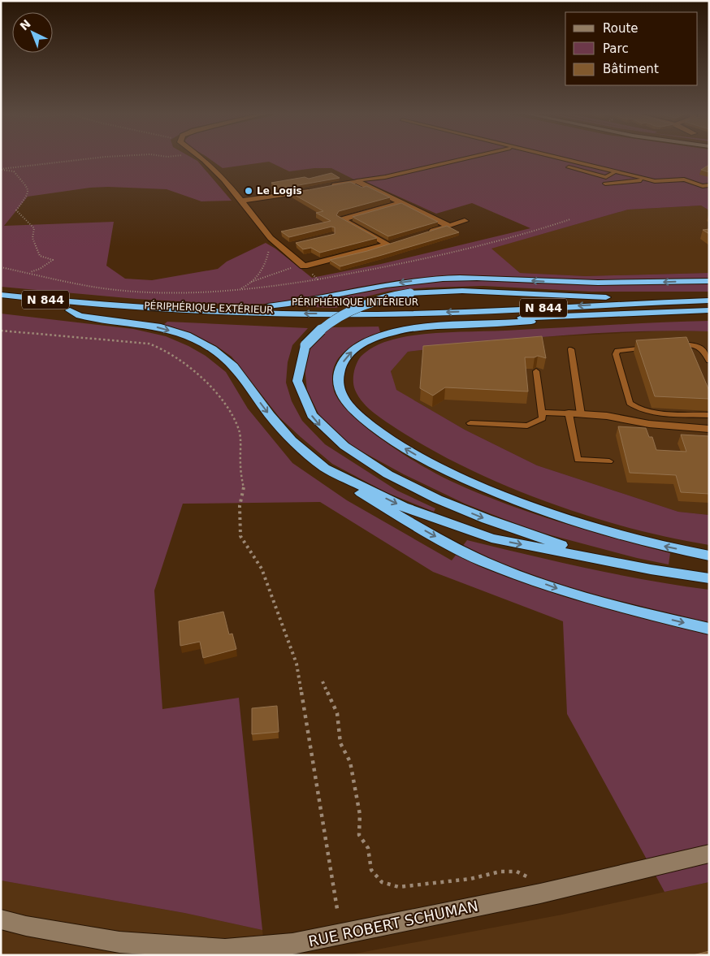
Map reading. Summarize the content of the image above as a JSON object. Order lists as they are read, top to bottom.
{
  "streets": {
    "highway": ["N 844", "PÉRIPHÉRIQUE INTÉRIEUR", "PÉRIPHÉRIQUE EXTÉRIEUR"],
    "street": ["RUE ROBERT SCHUMAN"]
  },
  "places": ["Le Logis"],
  "legend": ["Route", "Parc", "Bâtiment"],
  "north": "top left"
}
